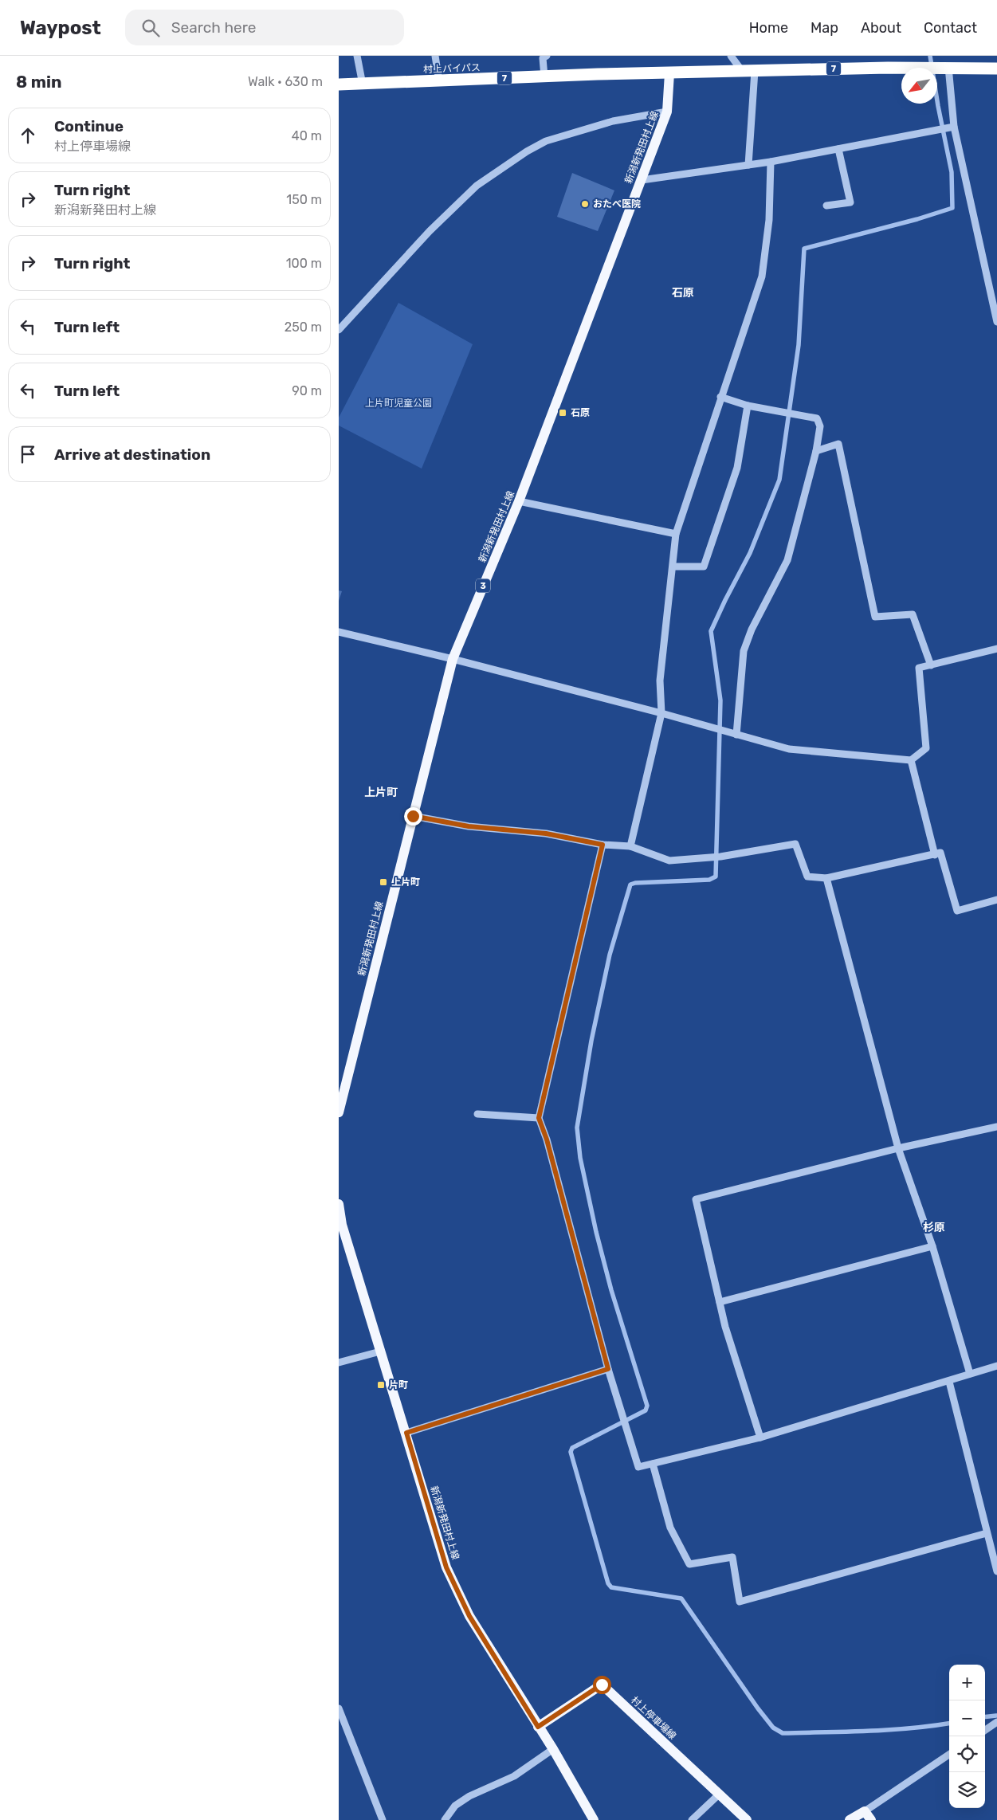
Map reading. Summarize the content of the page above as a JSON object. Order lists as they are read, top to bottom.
{
  "streets": {
    "highway": ["村上バイパス", "7"],
    "main road": ["新潟新発田村上線", "3", "村上停車場線"]
  },
  "crossings": [
    ["村上バイパス", "新潟新発田村上線"],
    ["新潟新発田村上線", "村上停車場線"]
  ],
  "districts": ["石原", "上片町", "杉原"],
  "parks": ["上片町児童公園"],
  "places": {
    "other": ["おたべ医院"],
    "transit": ["石原", "上片町", "片町"]
  },
  "north": "bottom left",
  "page": {
    "header": "Waypost",
    "search": "Search here",
    "nav": [
      "Home",
      "Map",
      "About",
      "Contact"
    ],
    "heading": ["8 min", "Walk · 630 m"],
    "list": [
      ["Continue", "村上停車場線", "40 m"],
      ["Turn right", "新潟新発田村上線", "150 m"],
      ["Turn right", "100 m"],
      ["Turn left", "250 m"],
      ["Turn left", "90 m"],
      "Arrive at destination"
    ],
    "map_buttons": ["+", "−"]
  }
}
